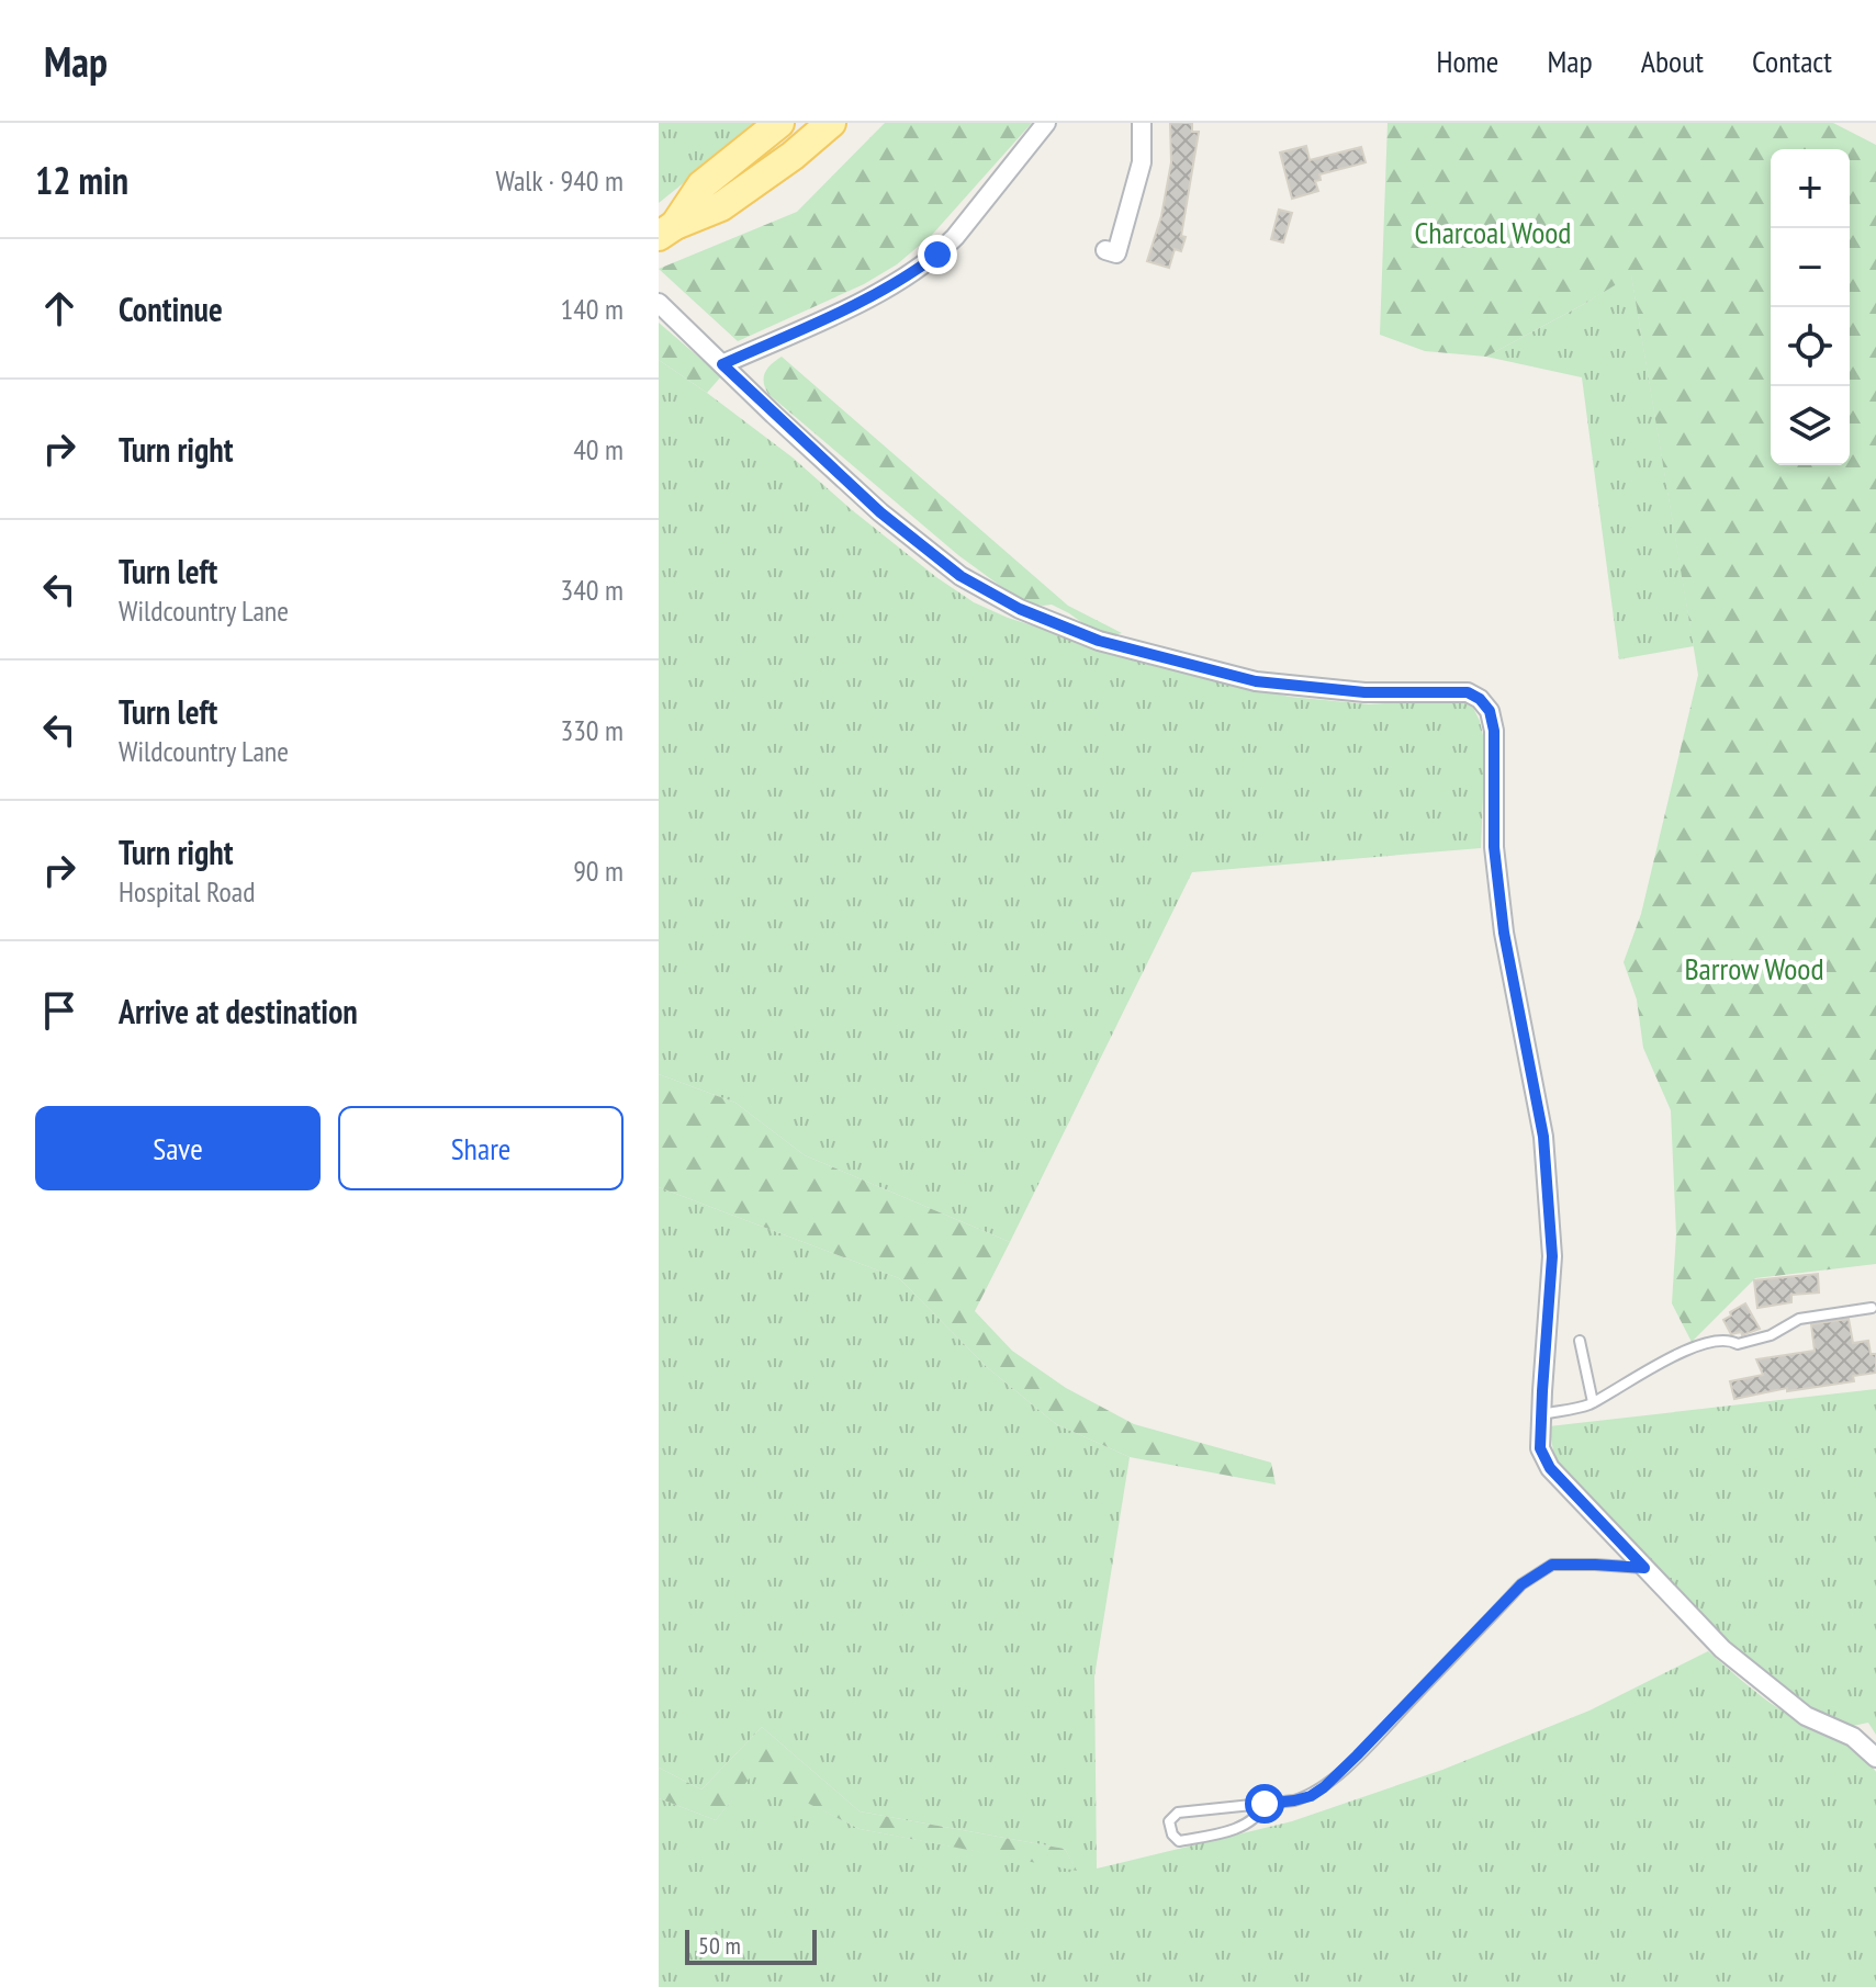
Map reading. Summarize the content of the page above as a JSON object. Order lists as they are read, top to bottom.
{
  "parks": ["Charcoal Wood", "Barrow Wood"],
  "scale_bar": "50 m",
  "page": {
    "header": "Map",
    "nav": [
      "Home",
      "Map",
      "About",
      "Contact"
    ],
    "heading": ["12 min", "Walk · 940 m"],
    "map_buttons": ["+", "−"],
    "list": [
      ["Continue", "140 m"],
      ["Turn right", "40 m"],
      ["Turn left", "Wildcountry Lane", "340 m"],
      ["Turn left", "Wildcountry Lane", "330 m"],
      ["Turn right", "Hospital Road", "90 m"],
      "Arrive at destination"
    ],
    "buttons": ["Save", "Share"],
    "scale": "50 m"
  }
}
